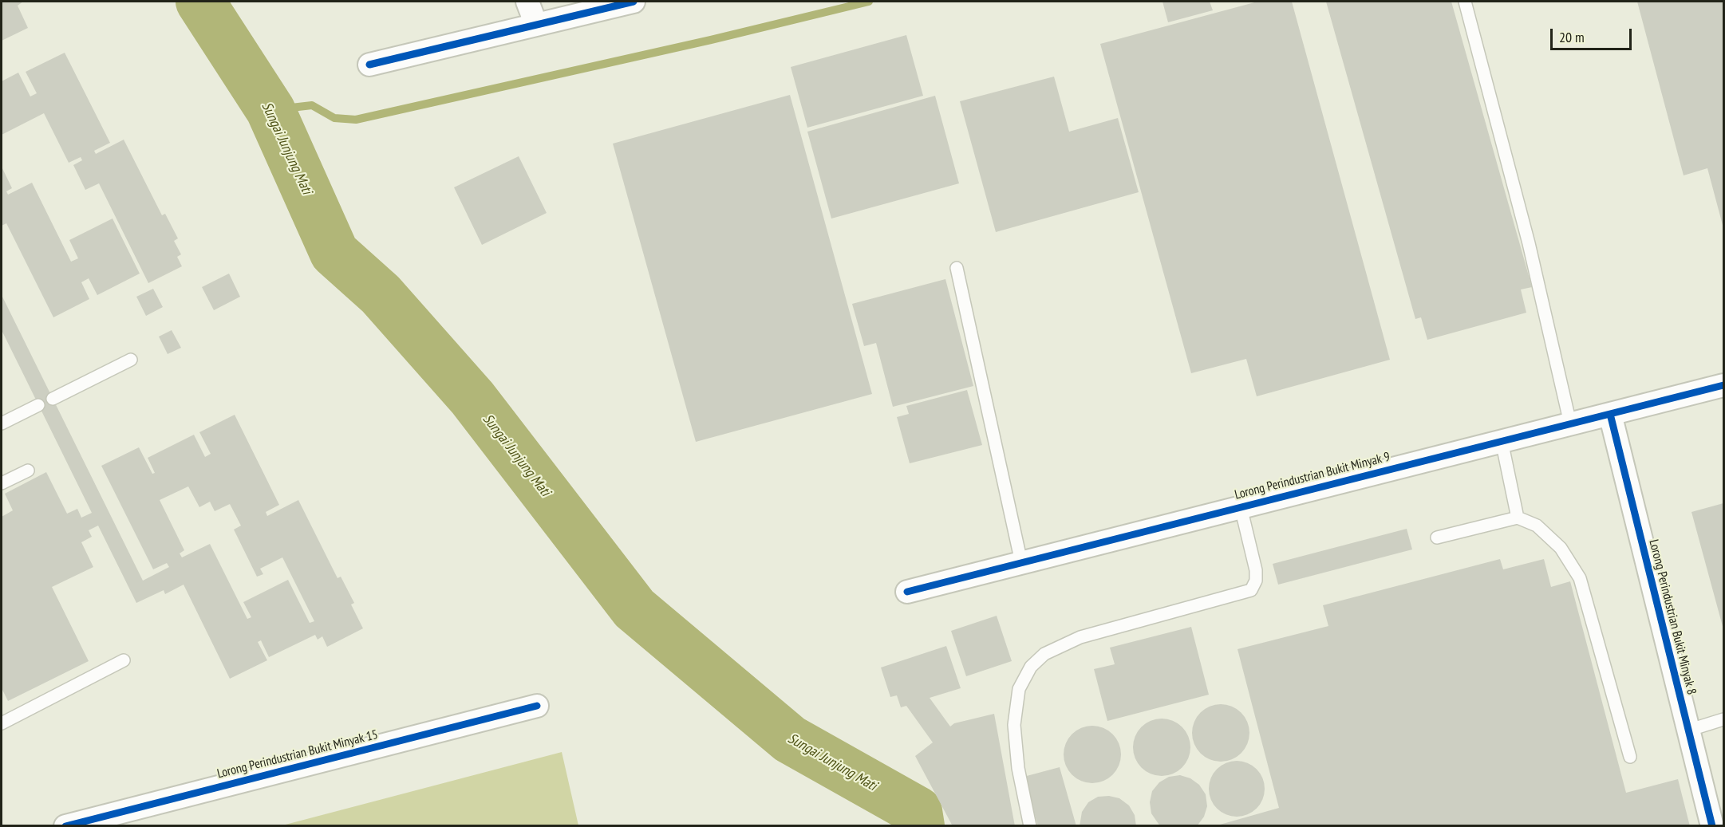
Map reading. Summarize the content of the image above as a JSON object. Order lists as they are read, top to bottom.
{
  "streets": {
    "street": ["Lorong Perindustrian Bukit Minyak 9", "Lorong Perindustrian Bukit Minyak 8", "Lorong Perindustrian Bukit Minyak 15"]
  },
  "crossings": [
    ["Lorong Perindustrian Bukit Minyak 9", "Lorong Perindustrian Bukit Minyak 8"]
  ],
  "water": ["Sungai Junjung Mati"],
  "scale_bar": "20 m"
}
